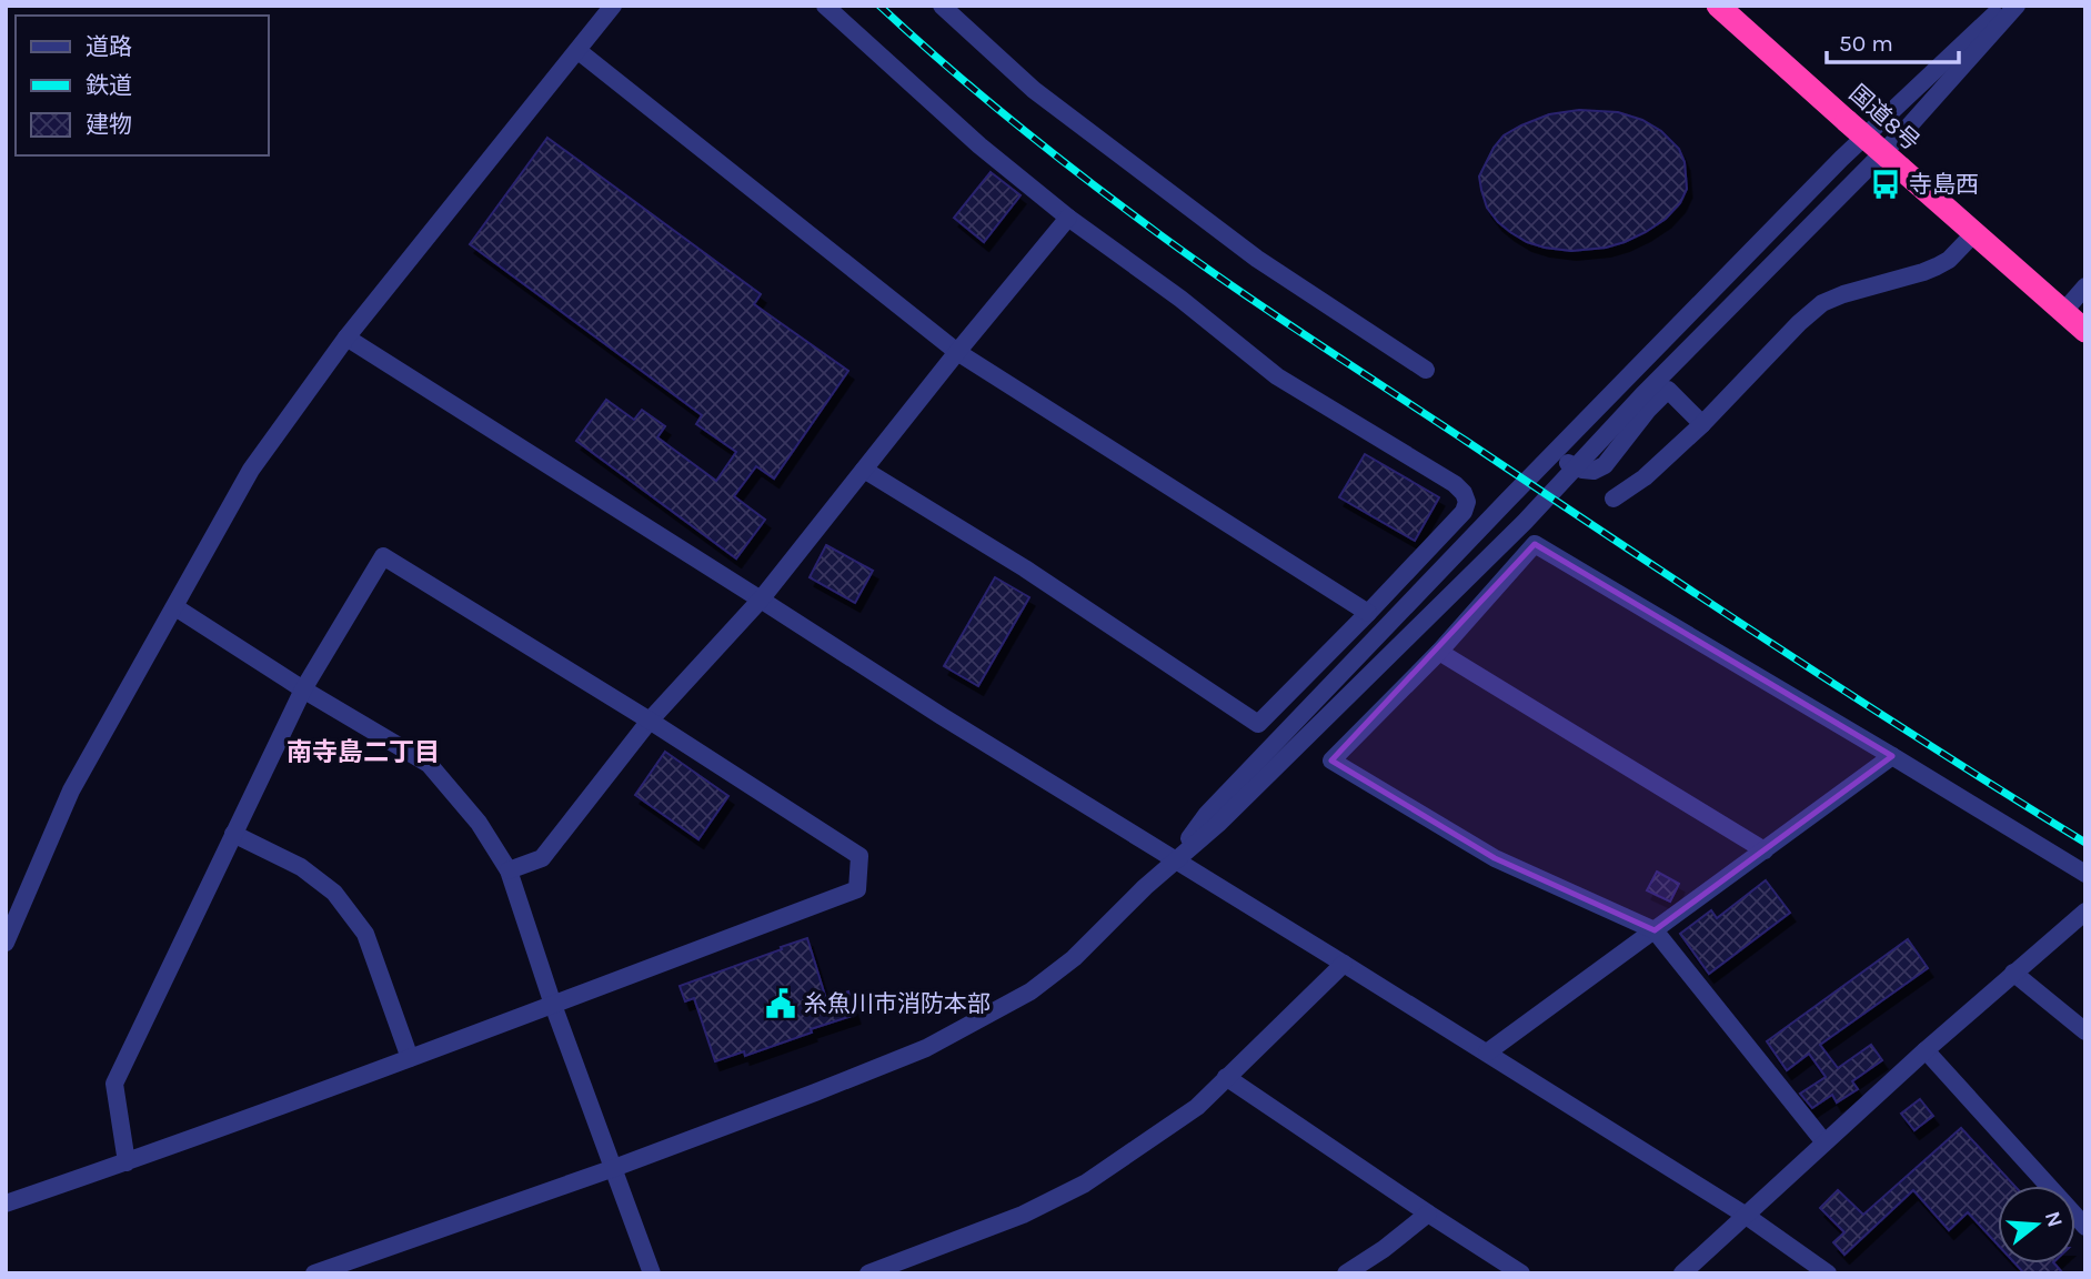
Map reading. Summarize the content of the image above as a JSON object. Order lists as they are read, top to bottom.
{
  "streets": {
    "highway": ["国道8号"]
  },
  "districts": ["南寺島二丁目"],
  "places": {
    "bus stop": ["寺島西"],
    "public building": ["糸魚川市消防本部"]
  },
  "legend": ["道路", "鉄道", "建物"],
  "scale_bar": "50 m",
  "north": "right"
}
